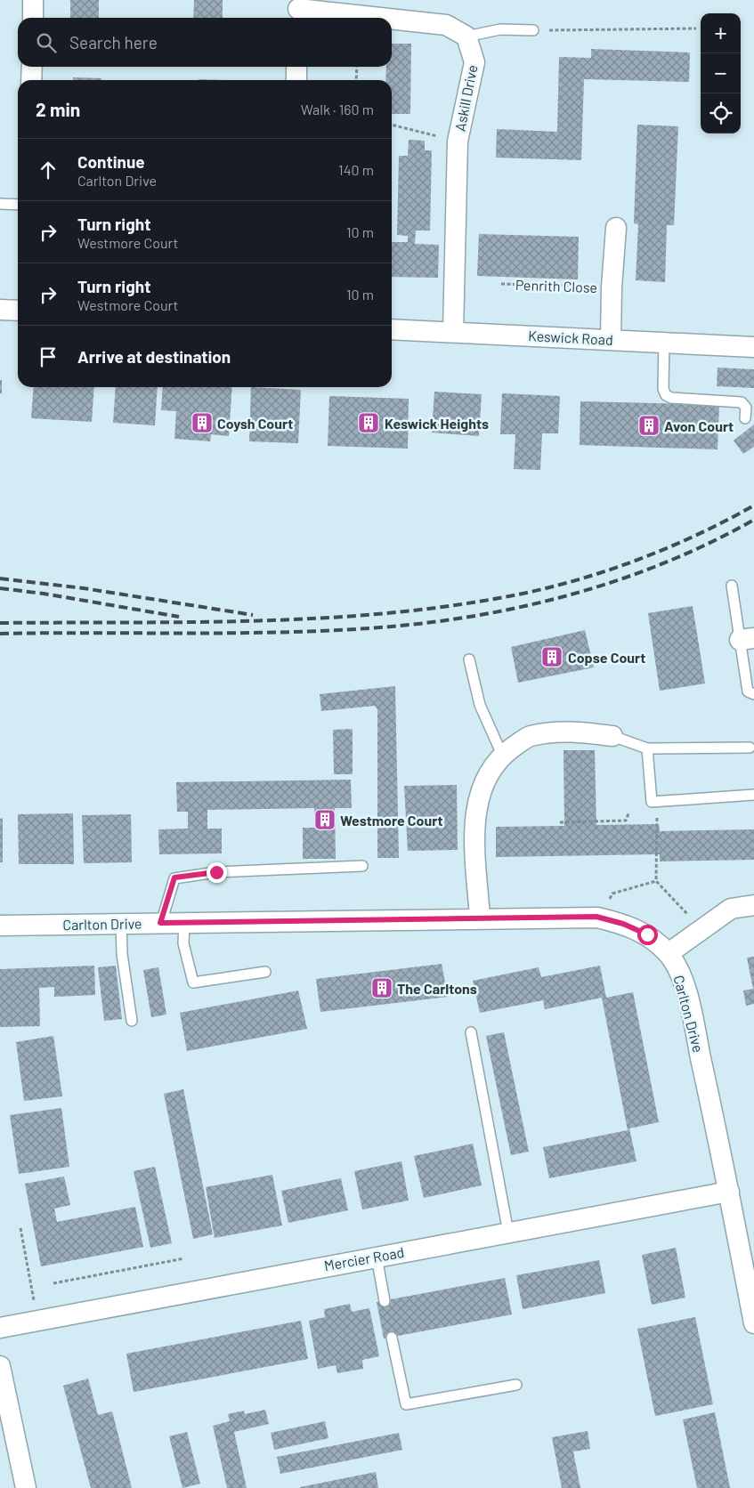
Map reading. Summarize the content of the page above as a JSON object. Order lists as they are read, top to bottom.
{
  "streets": {
    "street": [
      "Askill Drive",
      "Penrith Close",
      "Keswick Road",
      "Carlton Drive",
      "Mercier Road"
    ]
  },
  "crossings": [
    ["Askill Drive", "Keswick Road"],
    ["Penrith Close", "Keswick Road"],
    ["Carlton Drive", "Mercier Road"]
  ],
  "places": {
    "building": [
      "Coysh Court",
      "Keswick Heights",
      "Avon Court",
      "Copse Court",
      "Westmore Court",
      "The Carltons"
    ]
  },
  "page": {
    "map_buttons": ["+", "−"],
    "search": "Search here",
    "heading": ["2 min", "Walk · 160 m"],
    "list": [
      ["Continue", "Carlton Drive", "140 m"],
      ["Turn right", "Westmore Court", "10 m"],
      ["Turn right", "Westmore Court", "10 m"],
      "Arrive at destination"
    ]
  }
}
